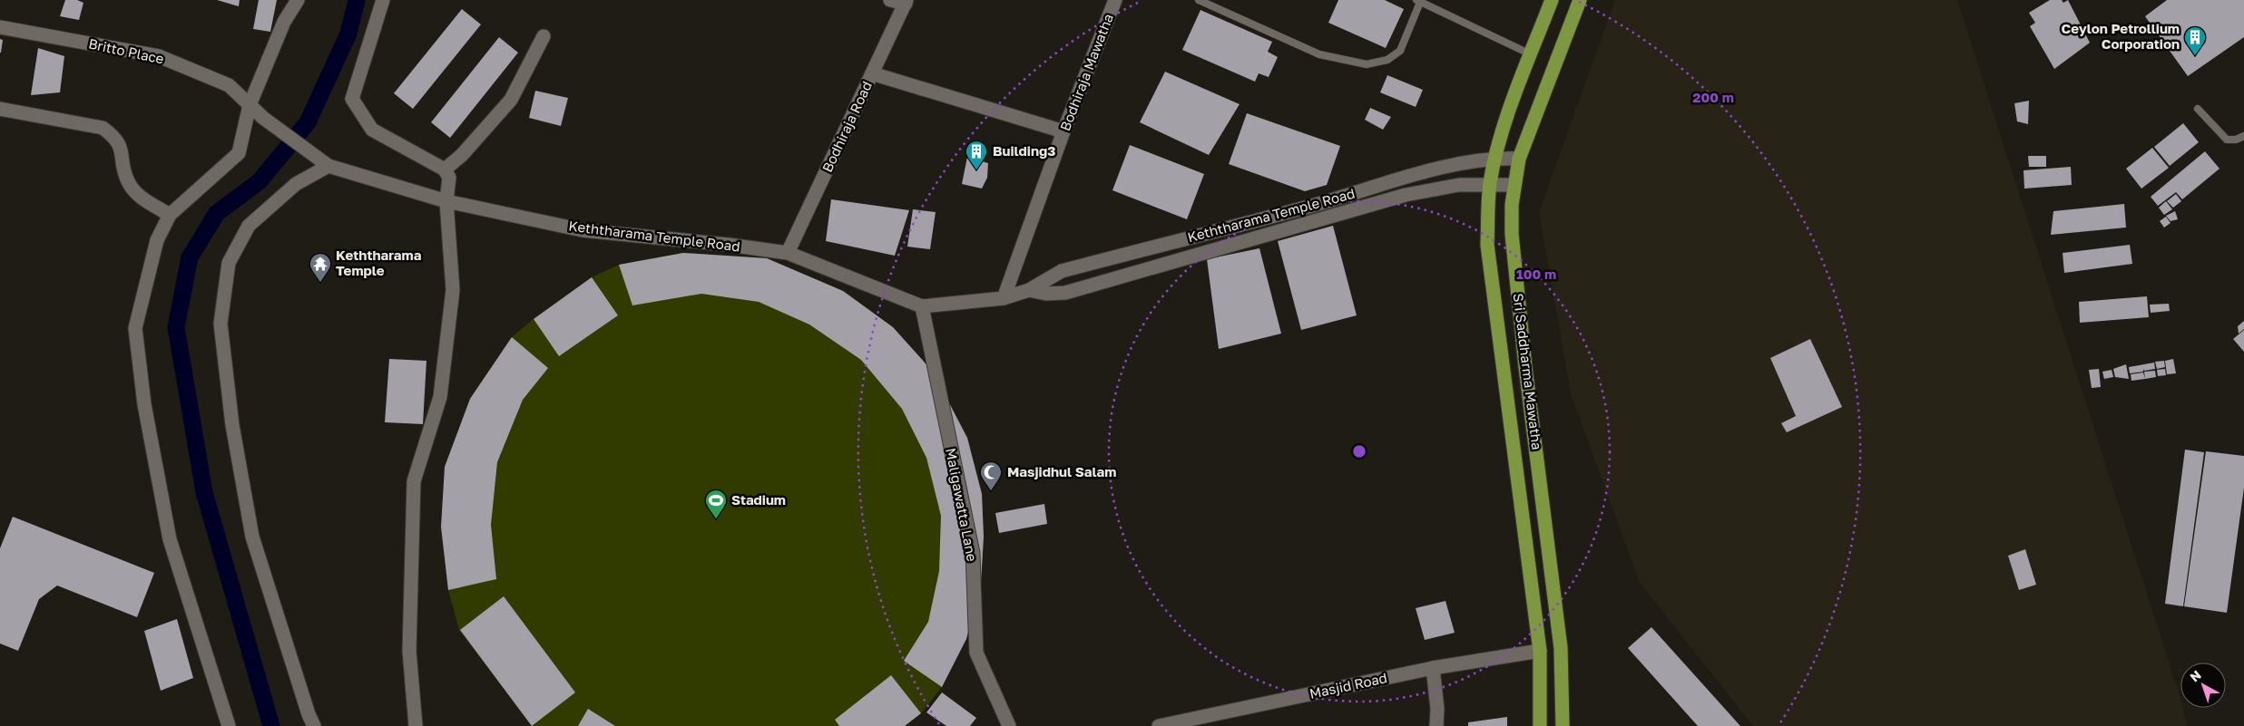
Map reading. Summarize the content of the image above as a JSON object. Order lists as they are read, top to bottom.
{
  "streets": {
    "highway": ["Sri Saddharma Mawatha"],
    "street": [
      "Britto Place",
      "Bodhiraja Mawatha",
      "Bodhiraja Road",
      "Keththarama Temple Road",
      "Maligawatta Lane",
      "Masjid Road"
    ]
  },
  "crossings": [
    ["Britto Place", "Keththarama Temple Road"],
    ["Bodhiraja Mawatha", "Keththarama Temple Road"],
    ["Bodhiraja Road", "Keththarama Temple Road"],
    ["Keththarama Temple Road", "Sri Saddharma Mawatha"],
    ["Keththarama Temple Road", "Maligawatta Lane"],
    ["Sri Saddharma Mawatha", "Masjid Road"]
  ],
  "places": {
    "building": ["Ceylon Petrollium Corporation", "Building3"],
    "temple": ["Keththarama Temple"],
    "mosque": ["Masjidhul Salam"],
    "sports": ["Stadium"]
  },
  "north": "top left",
  "rings": ["200 m", "100 m"]
}
